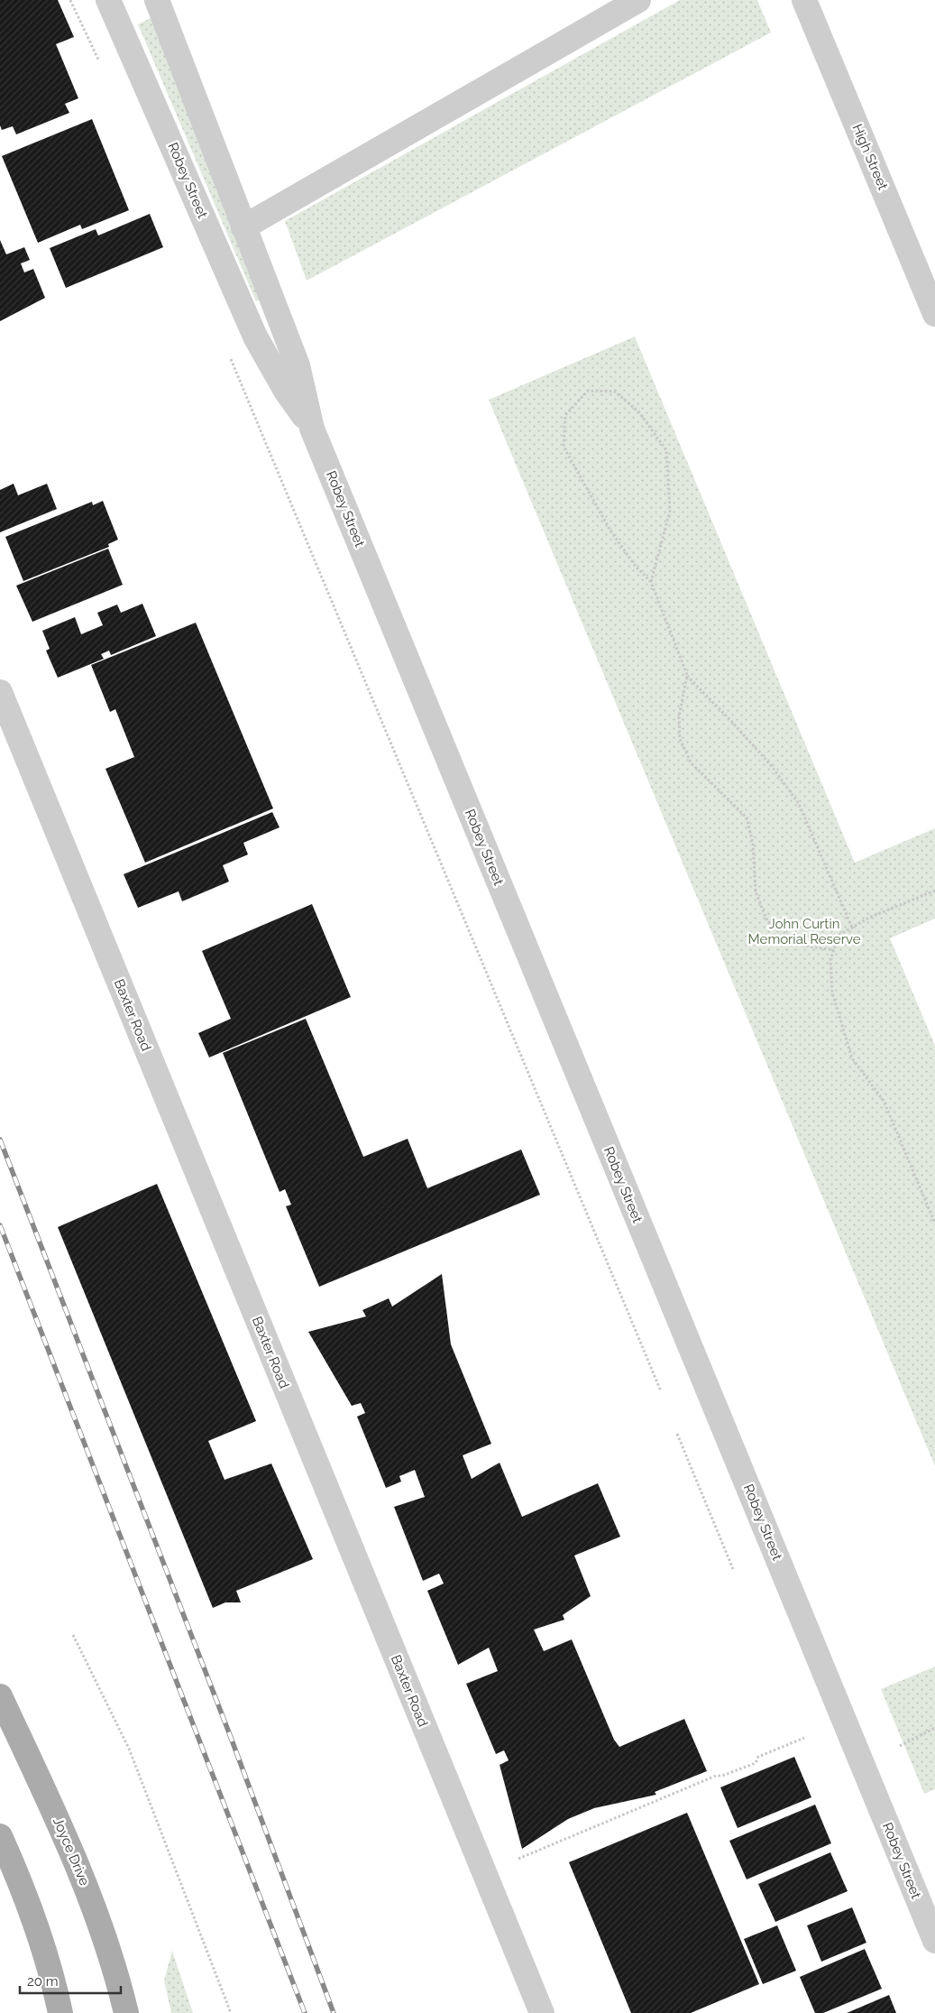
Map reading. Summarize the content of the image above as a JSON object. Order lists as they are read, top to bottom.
{
  "streets": {
    "main road": ["Joyce Drive"],
    "street": ["High Street", "Robey Street", "Baxter Road"]
  },
  "parks": ["John Curtin Memorial Reserve"],
  "scale_bar": "20 m"
}
